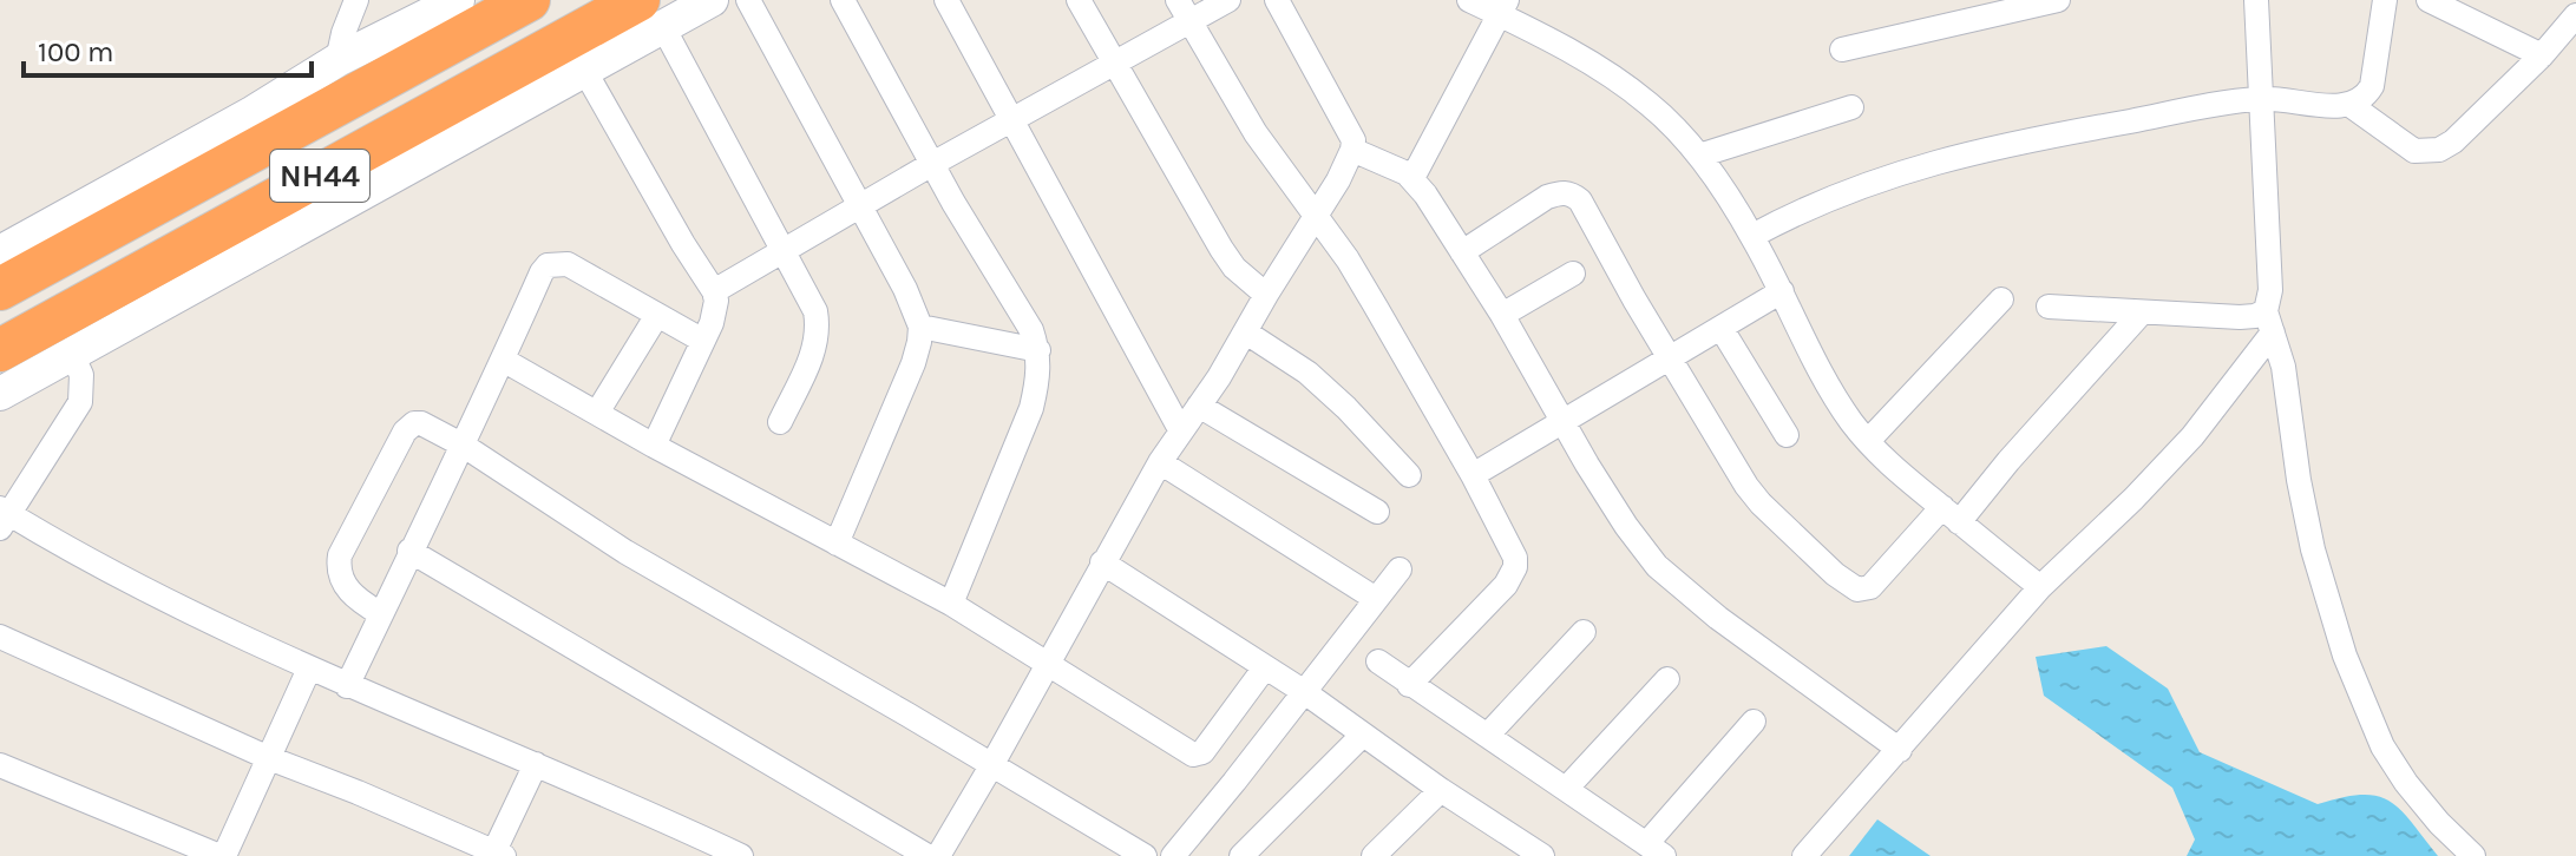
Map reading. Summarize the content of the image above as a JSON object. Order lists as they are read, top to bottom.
{
  "streets": {
    "highway": ["NH44"]
  },
  "scale_bar": "100 m"
}
